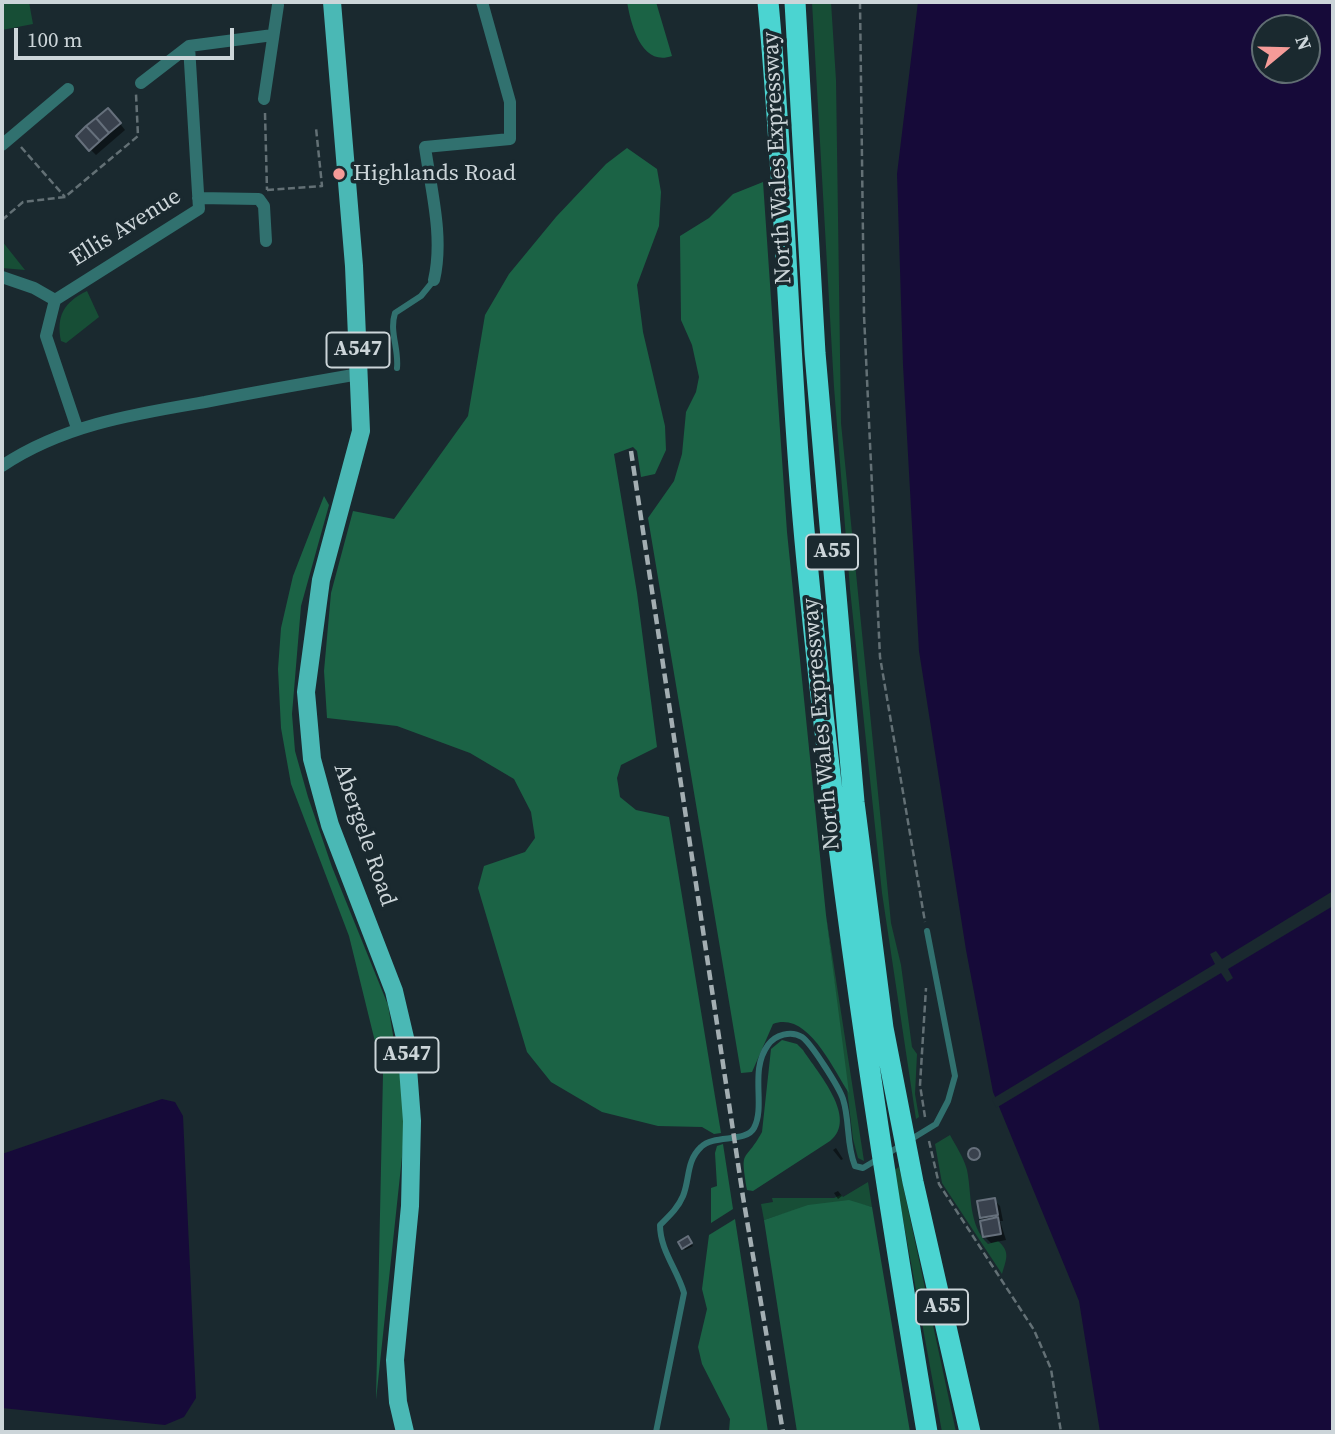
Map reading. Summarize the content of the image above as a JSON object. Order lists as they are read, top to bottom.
{
  "streets": {
    "highway": ["North Wales Expressway", "A55"],
    "main road": ["A547", "Abergele Road"],
    "street": ["Ellis Avenue"]
  },
  "places": ["Highlands Road"],
  "scale_bar": "100 m",
  "north": "right"
}
